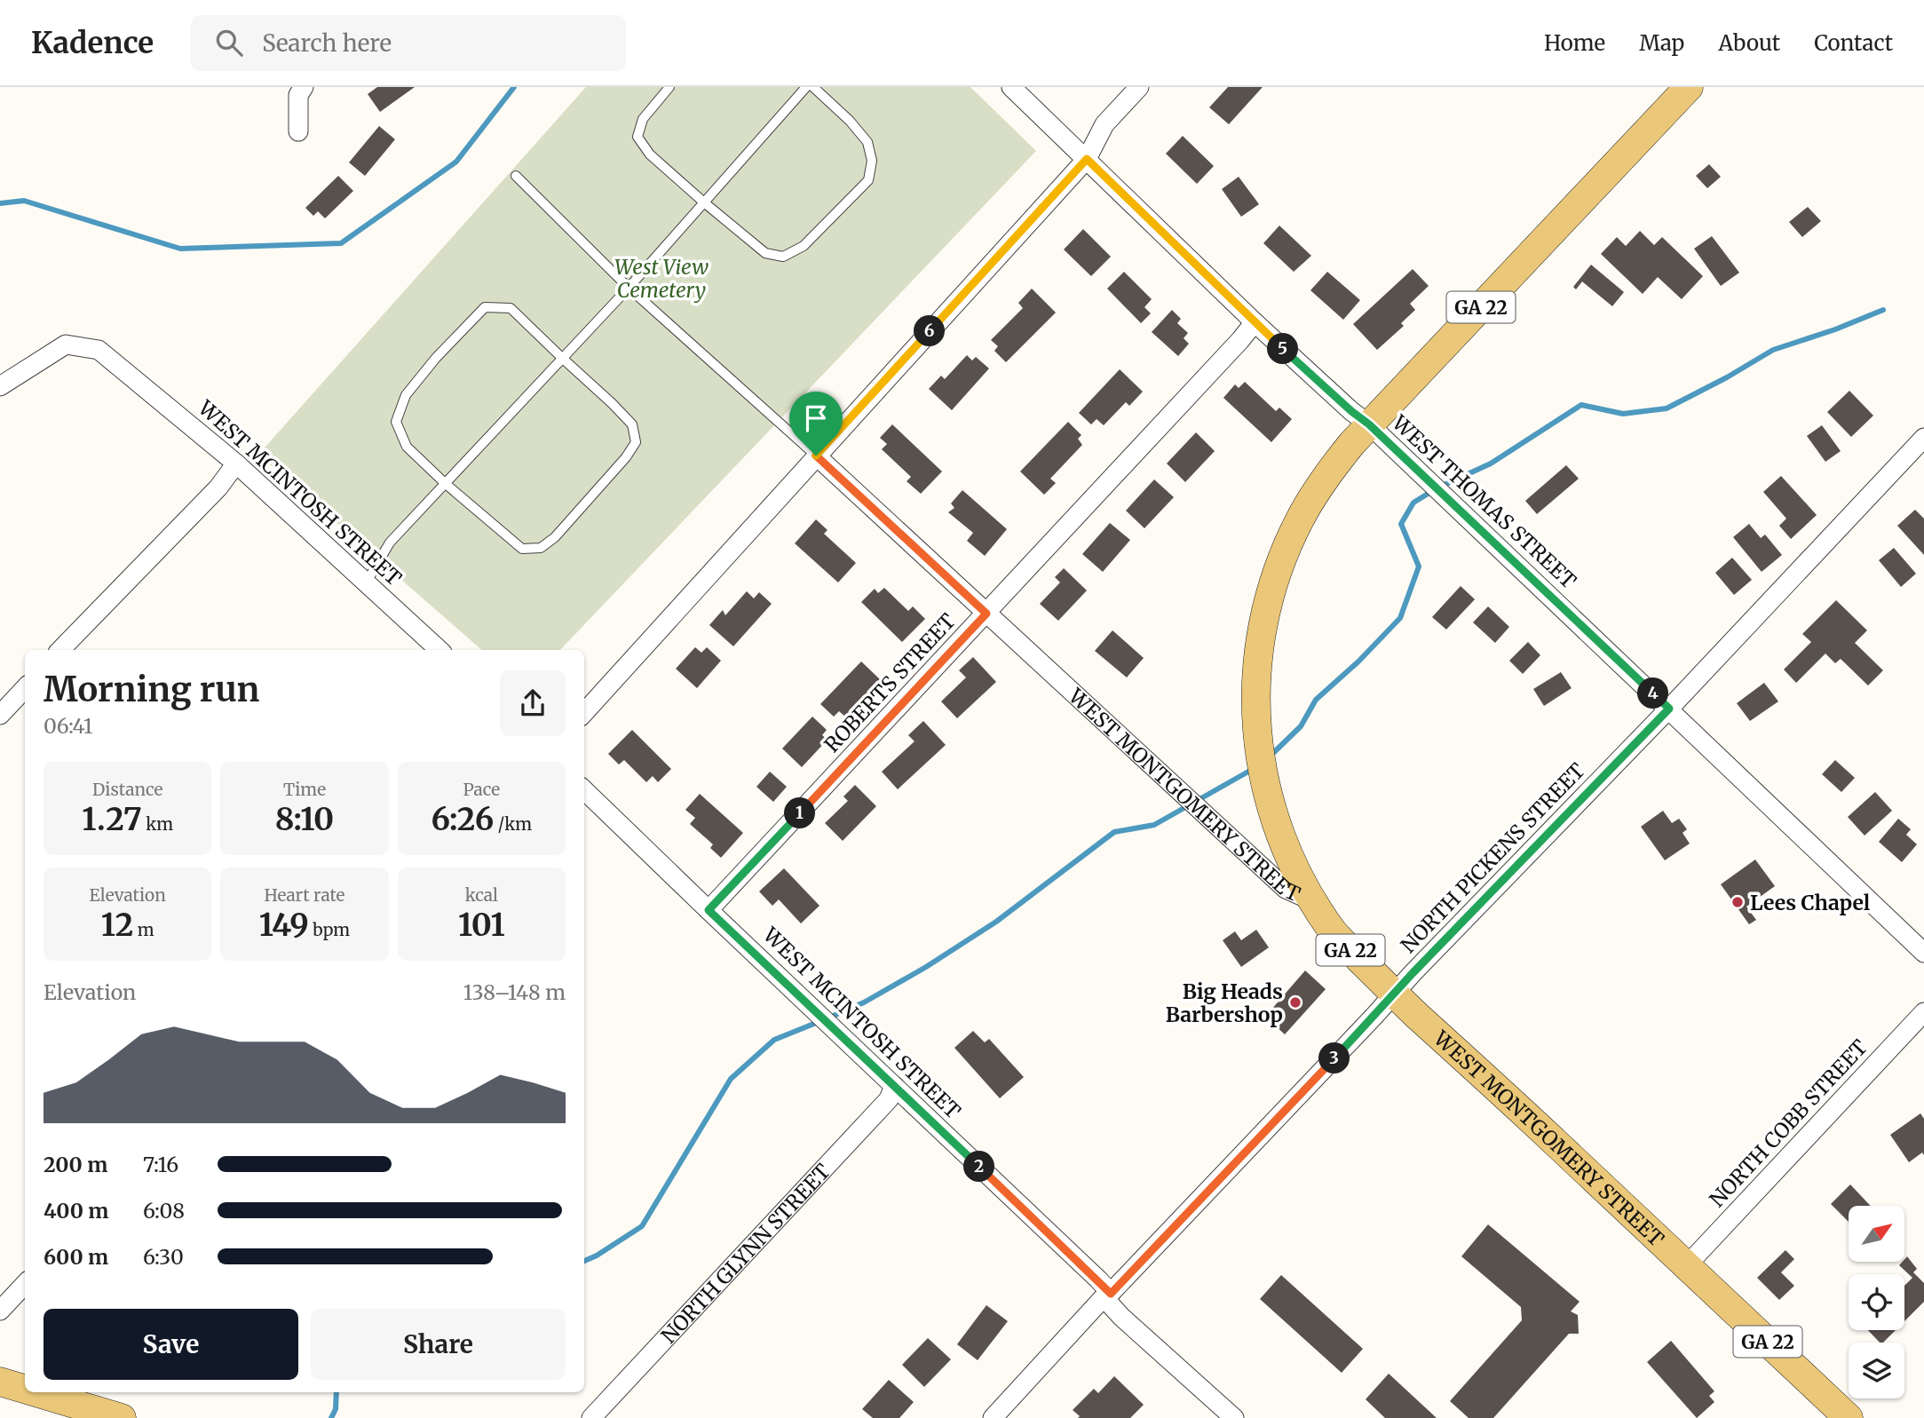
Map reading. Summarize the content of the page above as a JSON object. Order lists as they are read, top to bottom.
{
  "streets": {
    "main road": ["GA 22", "WEST MONTGOMERY STREET"],
    "street": [
      "WEST MCINTOSH STREET",
      "WEST THOMAS STREET",
      "ROBERTS STREET",
      "NORTH PICKENS STREET",
      "NORTH COBB STREET",
      "NORTH GLYNN STREET"
    ]
  },
  "crossings": [
    ["GA 22", "WEST THOMAS STREET"],
    ["GA 22", "WEST MONTGOMERY STREET"],
    ["WEST MCINTOSH STREET", "ROBERTS STREET"],
    ["WEST MCINTOSH STREET", "NORTH PICKENS STREET"],
    ["WEST MCINTOSH STREET", "NORTH GLYNN STREET"],
    ["WEST THOMAS STREET", "ROBERTS STREET"],
    ["WEST THOMAS STREET", "NORTH PICKENS STREET"],
    ["ROBERTS STREET", "WEST MONTGOMERY STREET"],
    ["WEST MONTGOMERY STREET", "NORTH PICKENS STREET"],
    ["WEST MONTGOMERY STREET", "NORTH COBB STREET"]
  ],
  "parks": ["West View Cemetery"],
  "places": ["Lees Chapel", "Big Heads Barbershop"],
  "north": "top right",
  "page": {
    "header": "Kadence",
    "search": "Search here",
    "nav": [
      "Home",
      "Map",
      "About",
      "Contact"
    ],
    "pins": [
      "6",
      "5",
      "4",
      "1",
      "3",
      "2"
    ],
    "heading": ["Morning run", "06:41"],
    "stats": [
      ["Distance", "1.27 km"],
      ["Time", "8:10"],
      ["Pace", "6:26 /km"],
      ["Elevation", "12 m"],
      ["Heart rate", "149 bpm"],
      ["kcal", "101"]
    ],
    "chart": ["Elevation", "138–148 m"],
    "list": [
      {
        "name": "200 m",
        "note": "7:16"
      },
      {
        "name": "400 m",
        "note": "6:08"
      },
      {
        "name": "600 m",
        "note": "6:30"
      }
    ],
    "buttons": ["Save", "Share"]
  }
}
